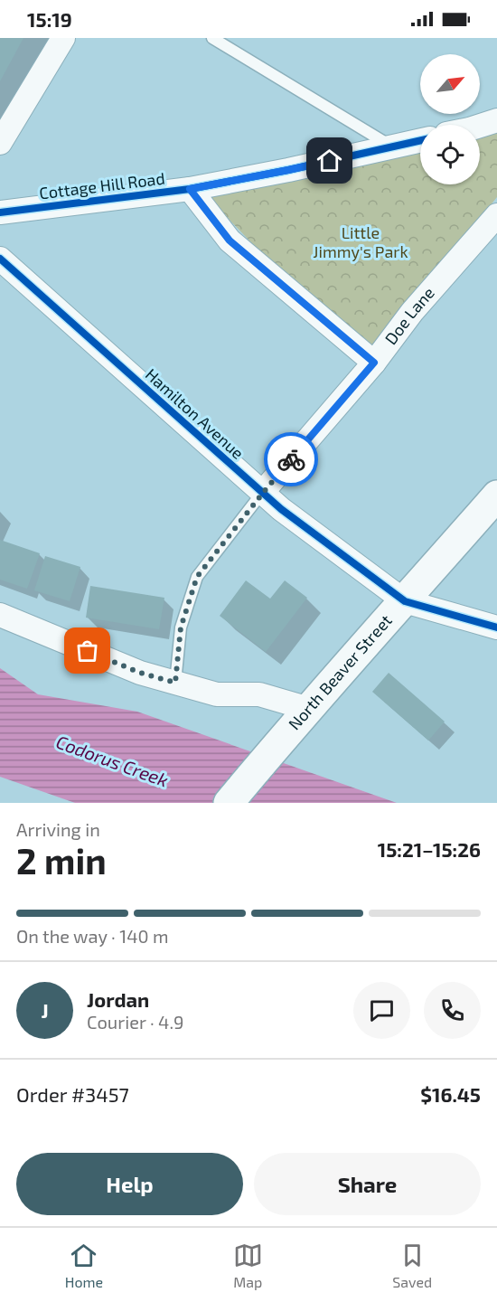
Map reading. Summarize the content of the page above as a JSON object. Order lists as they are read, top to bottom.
{
  "streets": {
    "street": [
      "Cottage Hill Road",
      "Doe Lane",
      "Hamilton Avenue",
      "North Beaver Street"
    ]
  },
  "crossings": [
    ["Doe Lane", "Hamilton Avenue"],
    ["Hamilton Avenue", "North Beaver Street"]
  ],
  "water": ["Codorus Creek"],
  "parks": ["Little Jimmy's Park"],
  "north": "top right",
  "page": {
    "status": "15:19",
    "heading": ["2 min", "Arriving in", "15:21–15:26"],
    "panel": [
      "Jordan",
      "Courier · 4.9",
      "Order #3457",
      "$16.45"
    ],
    "bar": "On the way · 140 m",
    "round": "J",
    "buttons": ["Help", "Share"],
    "tabs": ["Home", "Map", "Saved"]
  }
}
